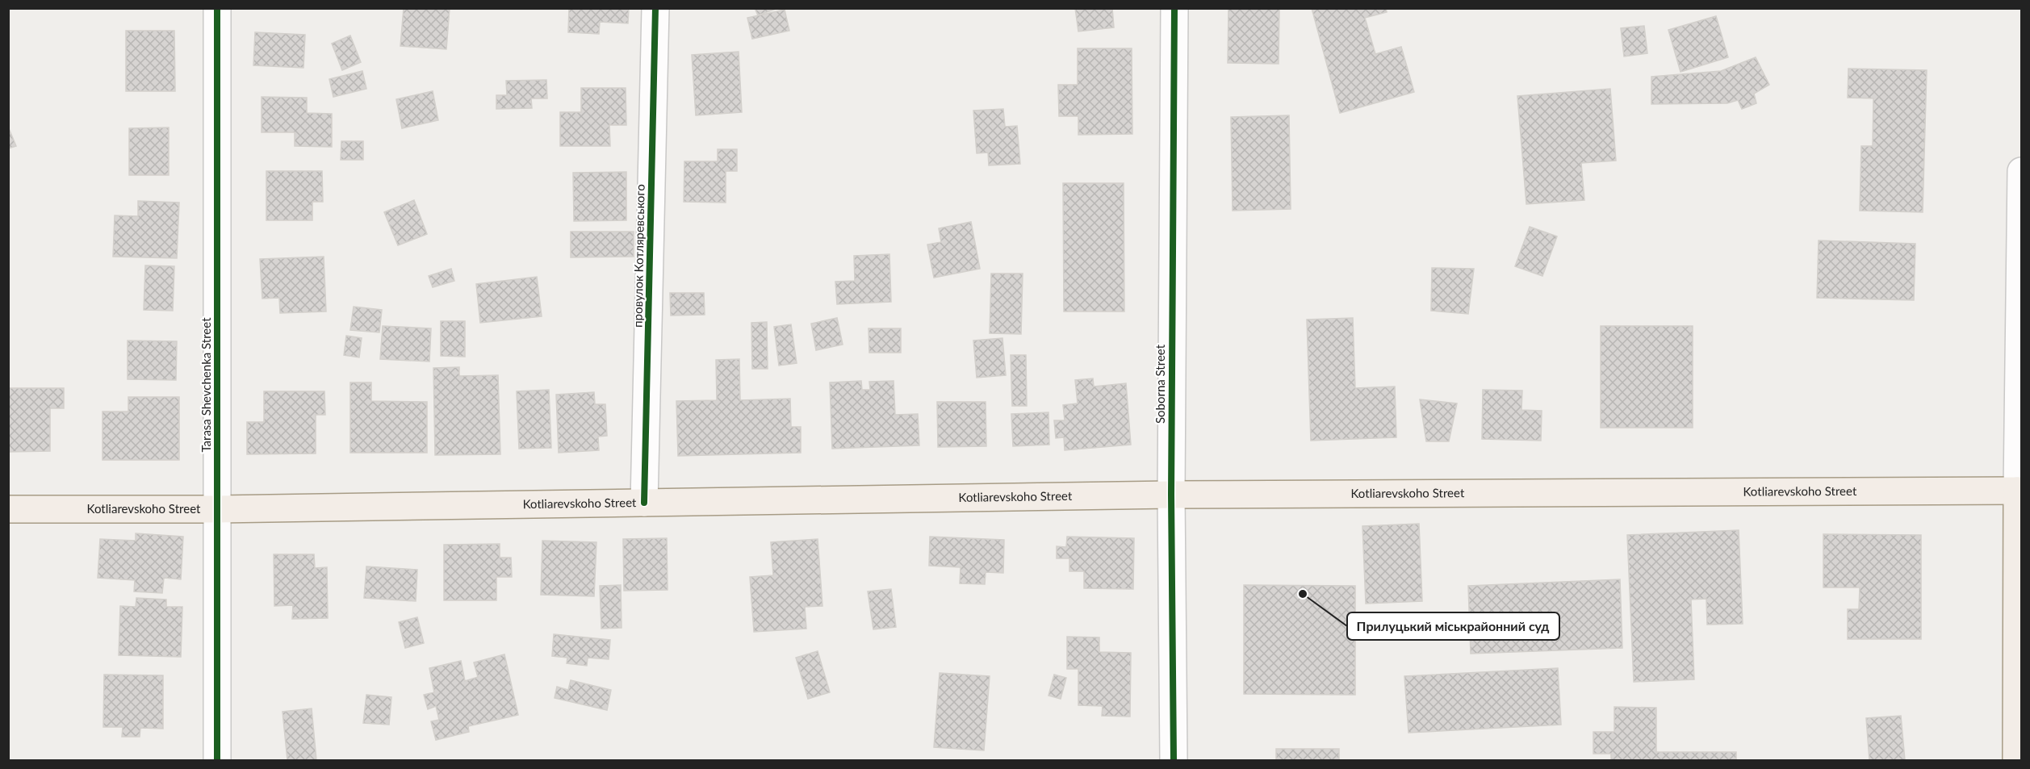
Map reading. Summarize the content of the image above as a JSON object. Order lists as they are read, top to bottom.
{
  "streets": {
    "main road": ["Kotliarevskoho Street"],
    "street": ["провулок Котляревського", "Soborna Street", "Tarasa Shevchenka Street"]
  },
  "crossings": [
    ["провулок Котляревського", "Kotliarevskoho Street"],
    ["Soborna Street", "Kotliarevskoho Street"],
    ["Tarasa Shevchenka Street", "Kotliarevskoho Street"]
  ],
  "places": ["Прилуцький міськрайонний суд"]
}
